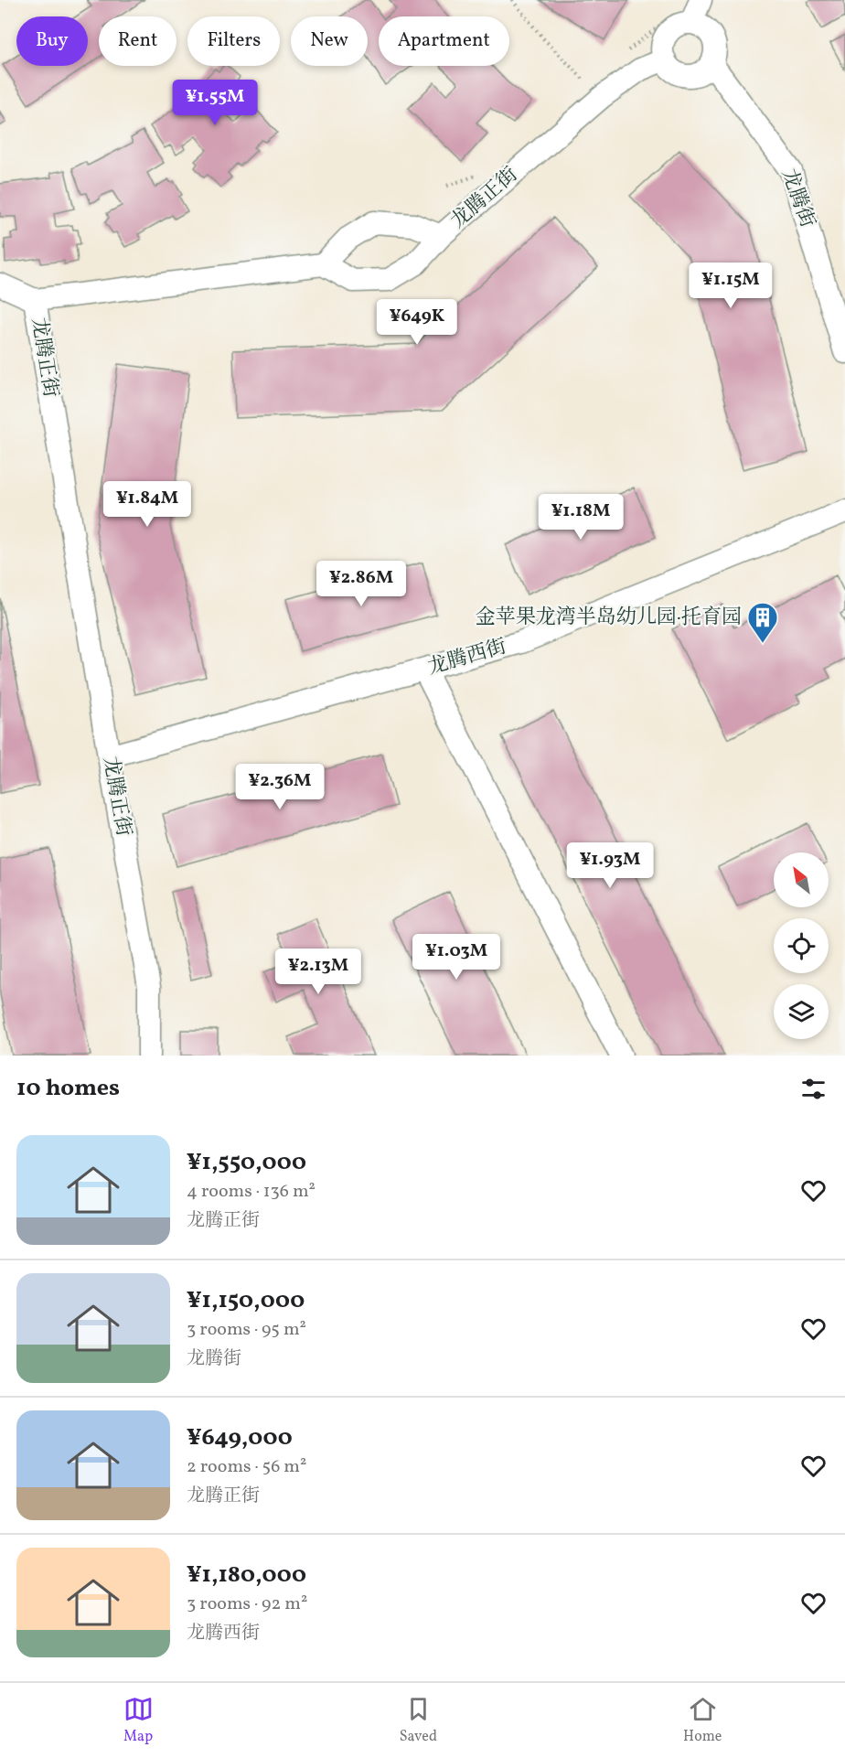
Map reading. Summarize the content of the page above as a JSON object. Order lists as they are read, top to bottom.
{
  "streets": {
    "street": ["龙腾正街", "龙腾街", "龙腾西街"]
  },
  "crossings": [
    ["龙腾正街", "龙腾街"],
    ["龙腾正街", "龙腾西街"]
  ],
  "places": {
    "building": ["金苹果龙湾半岛幼儿园·托育园"]
  },
  "north": "top left",
  "page": {
    "chip": [
      "Buy",
      "Rent",
      "Filters",
      "New",
      "Apartment"
    ],
    "price": [
      "¥1.55M",
      "¥1.15M",
      "¥649K",
      "¥1.84M",
      "¥1.18M",
      "¥2.86M",
      "¥2.36M",
      "¥1.93M",
      "¥1.03M",
      "¥2.13M"
    ],
    "heading": "10 homes",
    "list": [
      {
        "name": "¥1,550,000",
        "note": "4 rooms · 136 m² · 龙腾正街"
      },
      {
        "name": "¥1,150,000",
        "note": "3 rooms · 95 m² · 龙腾街"
      },
      {
        "name": "¥649,000",
        "note": "2 rooms · 56 m² · 龙腾正街"
      },
      {
        "name": "¥1,180,000",
        "note": "3 rooms · 92 m² · 龙腾西街"
      }
    ],
    "tabs": ["Map", "Saved", "Home"]
  }
}
